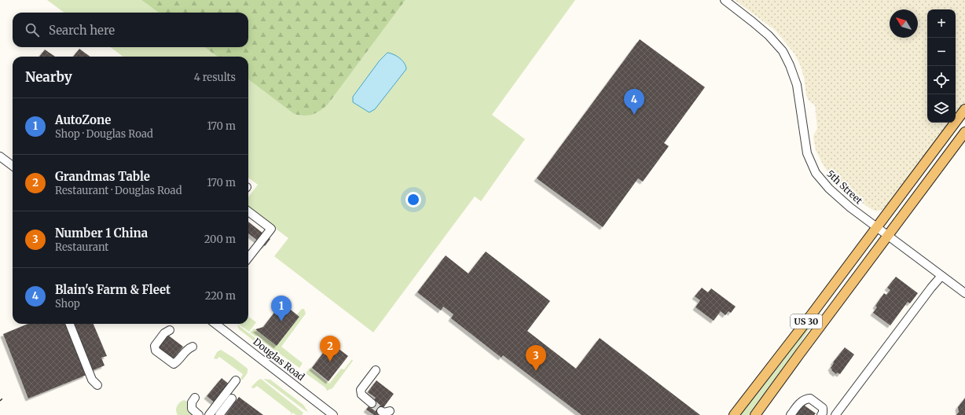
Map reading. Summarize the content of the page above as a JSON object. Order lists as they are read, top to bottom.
{
  "streets": {
    "main road": ["US 30"],
    "street": ["5th Street", "Douglas Road"]
  },
  "crossings": [
    ["5th Street", "US 30"]
  ],
  "north": "top left",
  "page": {
    "map_buttons": ["+", "−"],
    "search": "Search here",
    "heading": ["Nearby", "4 results"],
    "pins": [
      "4",
      "1",
      "2",
      "3"
    ],
    "list": [
      {
        "mark": "1",
        "name": "AutoZone",
        "note": "Shop · Douglas Road",
        "value": "170 m"
      },
      {
        "mark": "2",
        "name": "Grandmas Table",
        "note": "Restaurant · Douglas Road",
        "value": "170 m"
      },
      {
        "mark": "3",
        "name": "Number 1 China",
        "note": "Restaurant",
        "value": "200 m"
      },
      {
        "mark": "4",
        "name": "Blain's Farm & Fleet",
        "note": "Shop",
        "value": "220 m"
      }
    ]
  }
}
